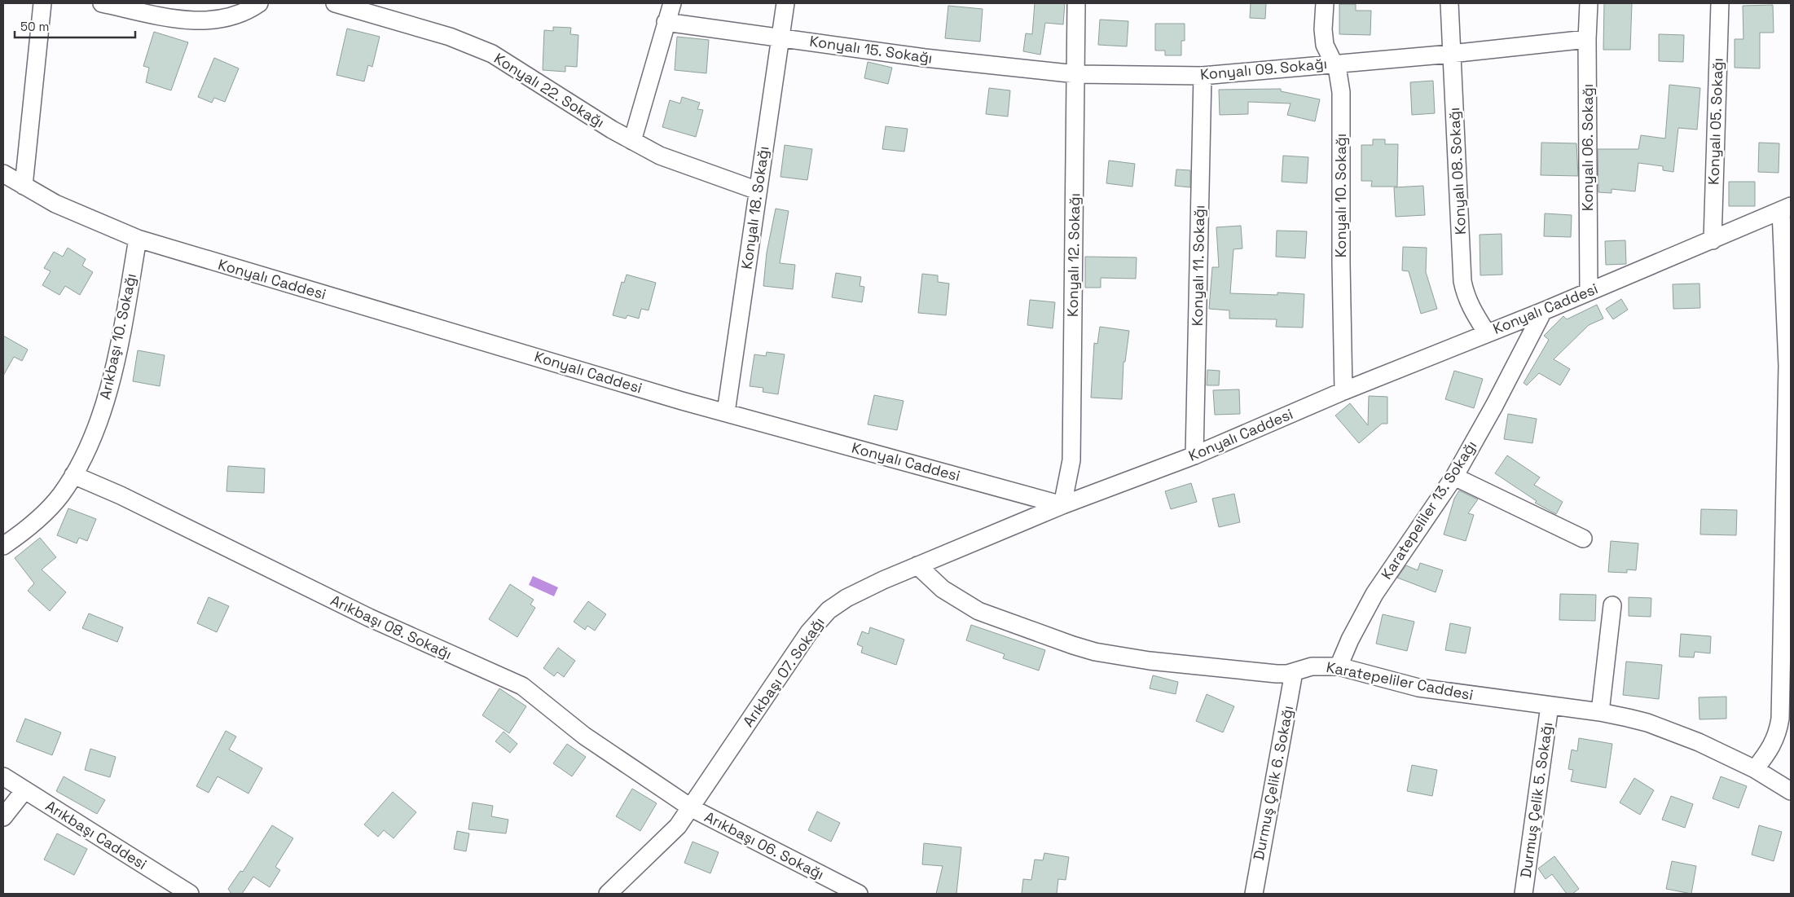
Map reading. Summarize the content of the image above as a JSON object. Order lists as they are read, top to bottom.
{
  "streets": {
    "street": [
      "Konyalı 15. Sokağı",
      "Konyalı 09. Sokağı",
      "Konyalı 22. Sokağı",
      "Konyalı 05. Sokağı",
      "Konyalı 06. Sokağı",
      "Konyalı 08. Sokağı",
      "Konyalı 10. Sokağı",
      "Konyalı 18. Sokağı",
      "Konyalı 12. Sokağı",
      "Konyalı 11. Sokağı",
      "Konyalı Caddesi",
      "Arıkbaşı 10. Sokağı",
      "Karatepeliler 13. Sokağı",
      "Arıkbaşı 08. Sokağı",
      "Arıkbaşı 07. Sokağı",
      "Karatepeliler Caddesi",
      "Durmuş Çelik 6. Sokağı",
      "Durmuş Çelik 5. Sokağı",
      "Arıkbaşı Caddesi",
      "Arıkbaşı 06. Sokağı"
    ]
  },
  "crossings": [
    ["Konyalı 15. Sokağı", "Konyalı 09. Sokağı"],
    ["Konyalı 15. Sokağı", "Konyalı 18. Sokağı"],
    ["Konyalı 15. Sokağı", "Konyalı 12. Sokağı"],
    ["Konyalı 09. Sokağı", "Konyalı 06. Sokağı"],
    ["Konyalı 09. Sokağı", "Konyalı 08. Sokağı"],
    ["Konyalı 09. Sokağı", "Konyalı 10. Sokağı"],
    ["Konyalı 09. Sokağı", "Konyalı 12. Sokağı"],
    ["Konyalı 09. Sokağı", "Konyalı 11. Sokağı"],
    ["Konyalı 22. Sokağı", "Konyalı 18. Sokağı"],
    ["Konyalı 05. Sokağı", "Konyalı Caddesi"],
    ["Konyalı 06. Sokağı", "Konyalı Caddesi"],
    ["Konyalı 08. Sokağı", "Konyalı Caddesi"],
    ["Konyalı 10. Sokağı", "Konyalı Caddesi"],
    ["Konyalı 18. Sokağı", "Konyalı Caddesi"],
    ["Konyalı 12. Sokağı", "Konyalı Caddesi"],
    ["Konyalı 12. Sokağı", "Arıkbaşı 07. Sokağı"],
    ["Konyalı 11. Sokağı", "Konyalı Caddesi"],
    ["Konyalı Caddesi", "Arıkbaşı 10. Sokağı"],
    ["Konyalı Caddesi", "Karatepeliler 13. Sokağı"],
    ["Konyalı Caddesi", "Arıkbaşı 07. Sokağı"],
    ["Arıkbaşı 10. Sokağı", "Arıkbaşı 08. Sokağı"],
    ["Karatepeliler 13. Sokağı", "Karatepeliler Caddesi"],
    ["Arıkbaşı 08. Sokağı", "Arıkbaşı 07. Sokağı"],
    ["Arıkbaşı 08. Sokağı", "Arıkbaşı 06. Sokağı"],
    ["Arıkbaşı 07. Sokağı", "Karatepeliler Caddesi"],
    ["Arıkbaşı 07. Sokağı", "Arıkbaşı 06. Sokağı"],
    ["Karatepeliler Caddesi", "Durmuş Çelik 6. Sokağı"],
    ["Karatepeliler Caddesi", "Durmuş Çelik 5. Sokağı"]
  ],
  "scale_bar": "50 m"
}
